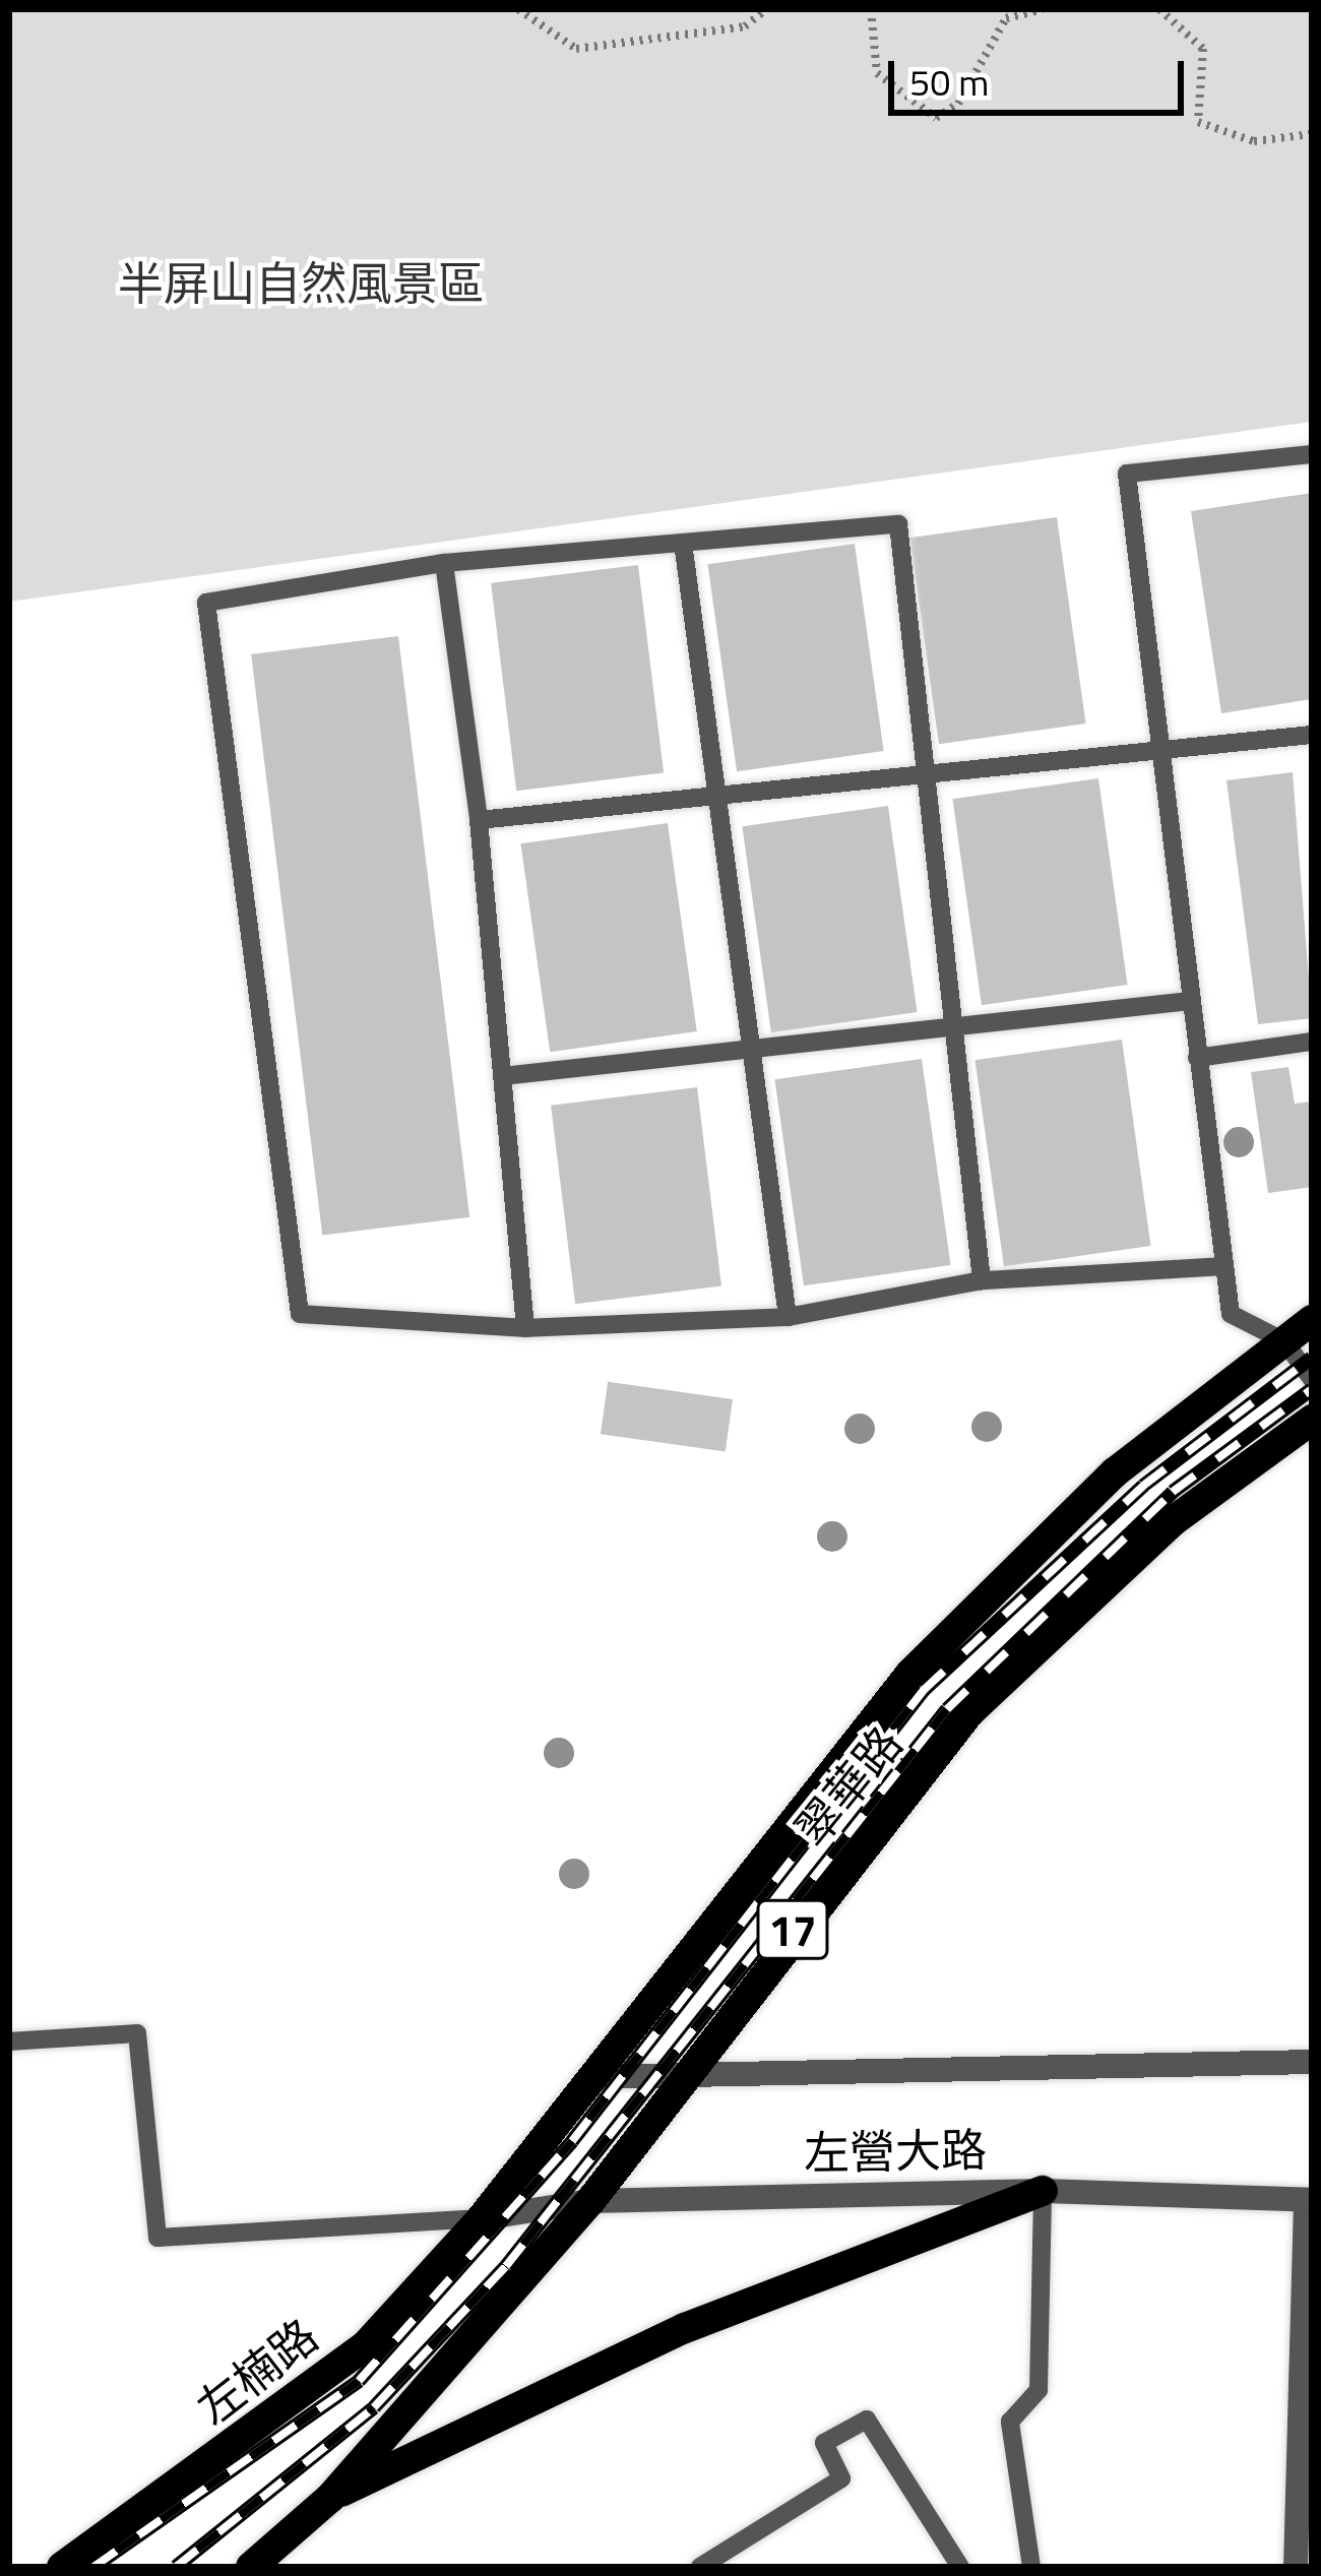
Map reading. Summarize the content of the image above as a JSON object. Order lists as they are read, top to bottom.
{
  "streets": {
    "main road": ["翠華路", "17", "左楠路"],
    "street": ["左營大路"]
  },
  "crossings": [
    ["翠華路", "17"],
    ["翠華路", "左營大路"],
    ["翠華路", "左楠路"],
    ["左營大路", "左楠路"]
  ],
  "parks": ["半屏山自然風景區"],
  "scale_bar": "50 m"
}
